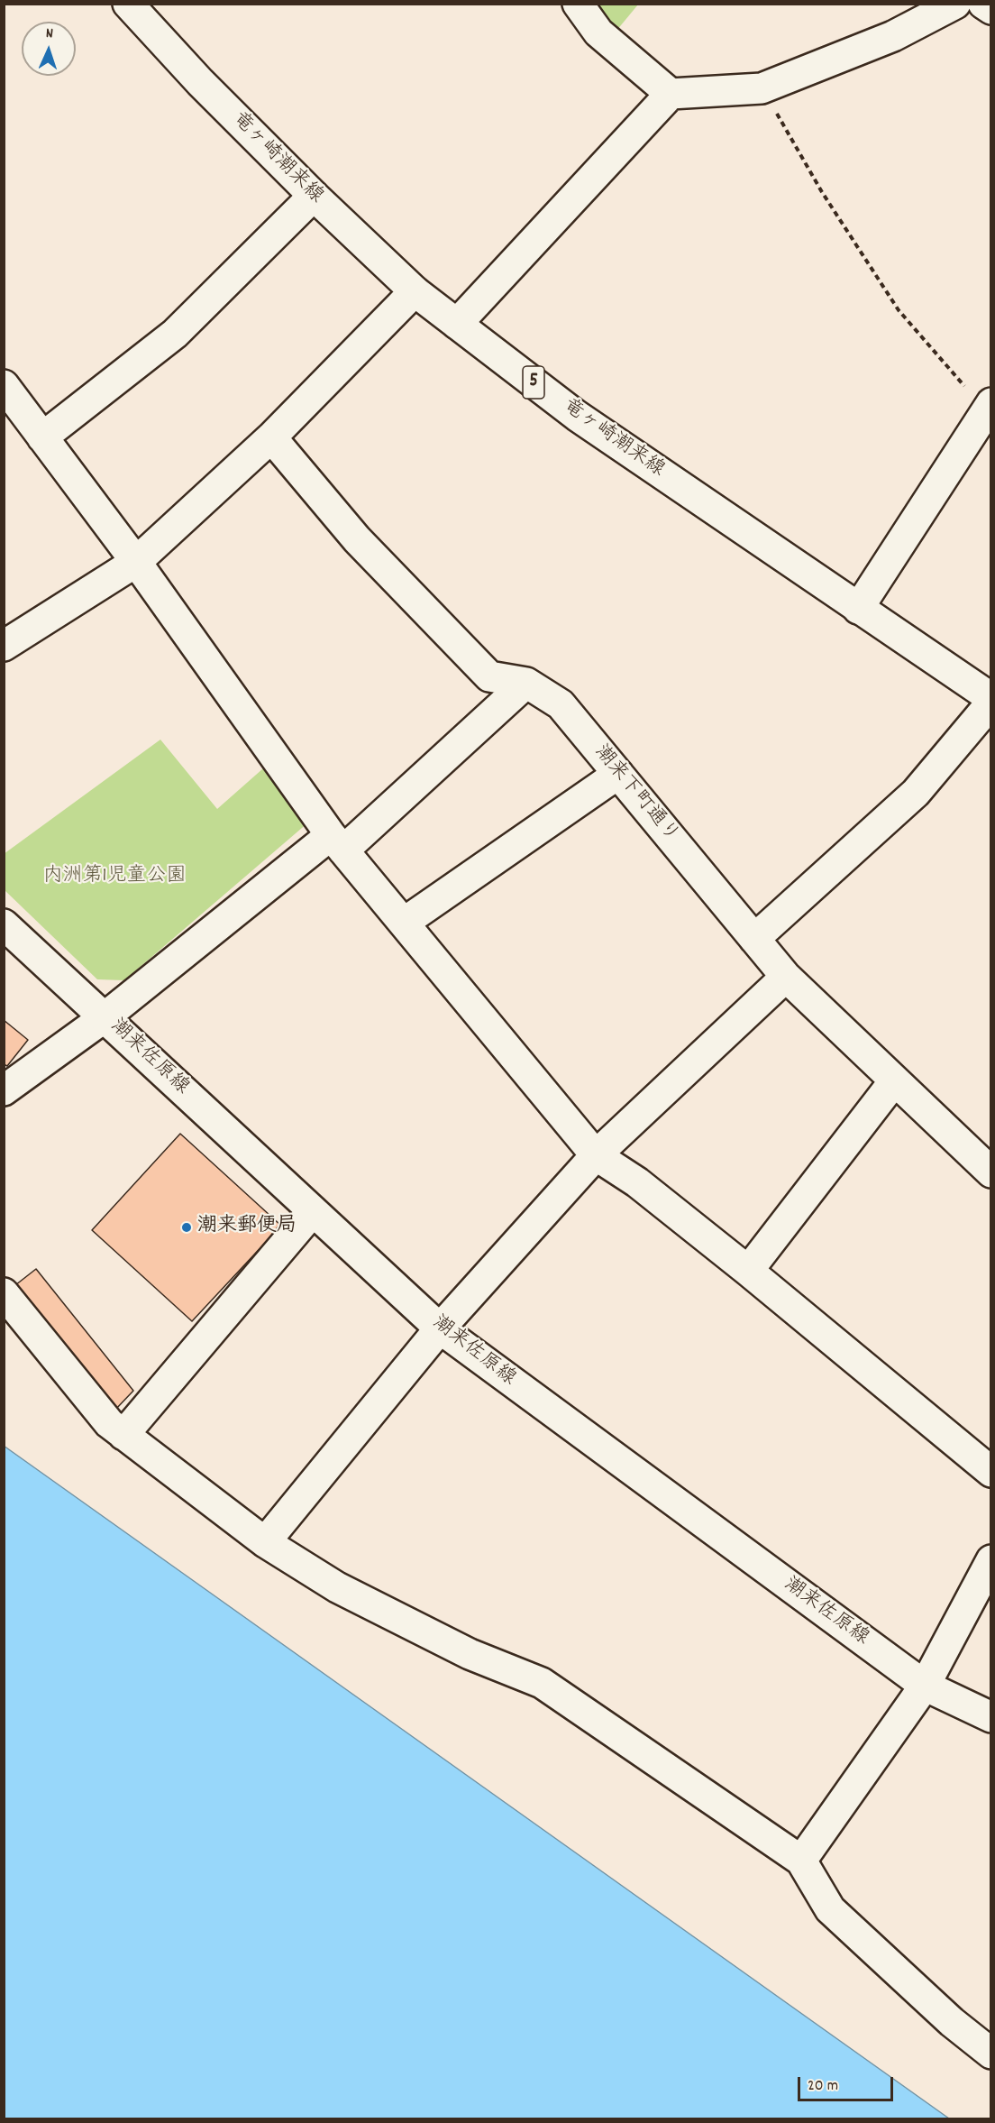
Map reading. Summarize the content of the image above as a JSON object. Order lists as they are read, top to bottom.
{
  "streets": {
    "street": [
      "竜ヶ崎潮来線",
      "5",
      "潮来下町通り",
      "潮来佐原線"
    ]
  },
  "parks": ["内洲第1児童公園"],
  "places": ["潮来郵便局"],
  "scale_bar": "20 m",
  "north": "top"
}
